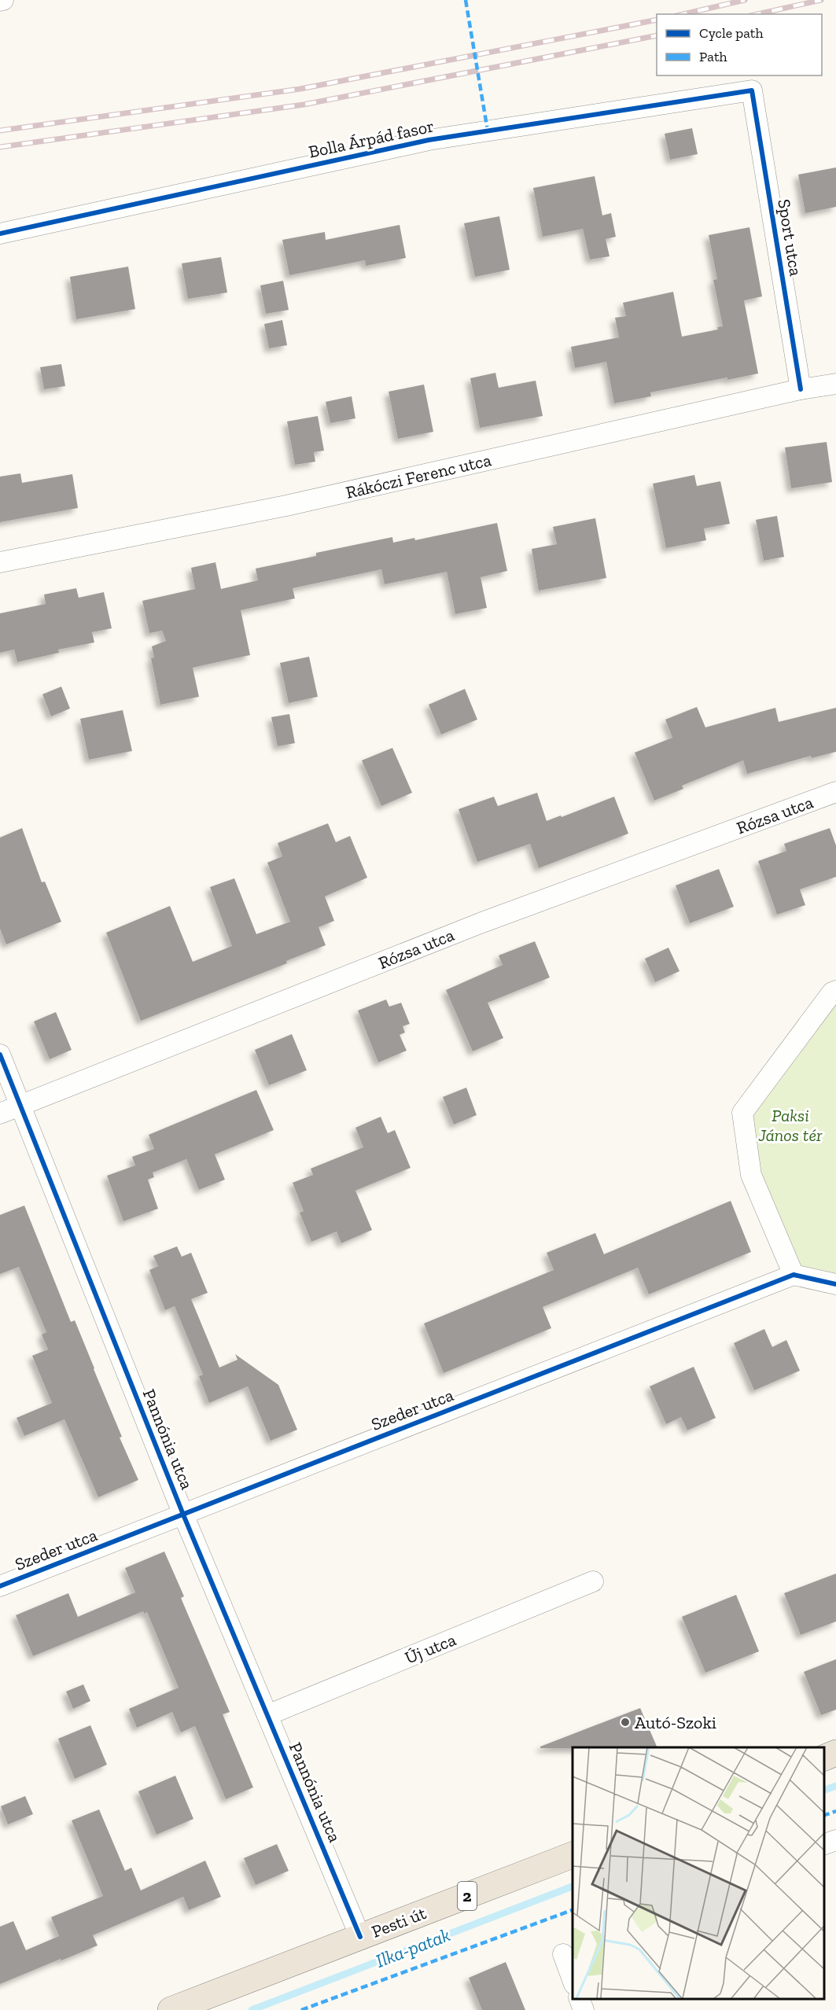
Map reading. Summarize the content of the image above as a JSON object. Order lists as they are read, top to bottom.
{
  "streets": {
    "main road": ["2", "Pesti út"],
    "street": [
      "Bolla Árpád fasor",
      "Sport utca",
      "Rákóczi Ferenc utca",
      "Rózsa utca",
      "Szeder utca",
      "Pannónia utca",
      "Új utca"
    ]
  },
  "crossings": [
    ["Bolla Árpád fasor", "Sport utca"],
    ["Sport utca", "Rákóczi Ferenc utca"],
    ["Rózsa utca", "Pannónia utca"],
    ["Szeder utca", "Pannónia utca"],
    ["Pannónia utca", "Új utca"],
    ["Pannónia utca", "Pesti út"]
  ],
  "water": ["Ilka-patak"],
  "parks": ["Paksi János tér"],
  "places": ["Autó-Szoki"],
  "legend": ["Cycle path", "Path"]
}
